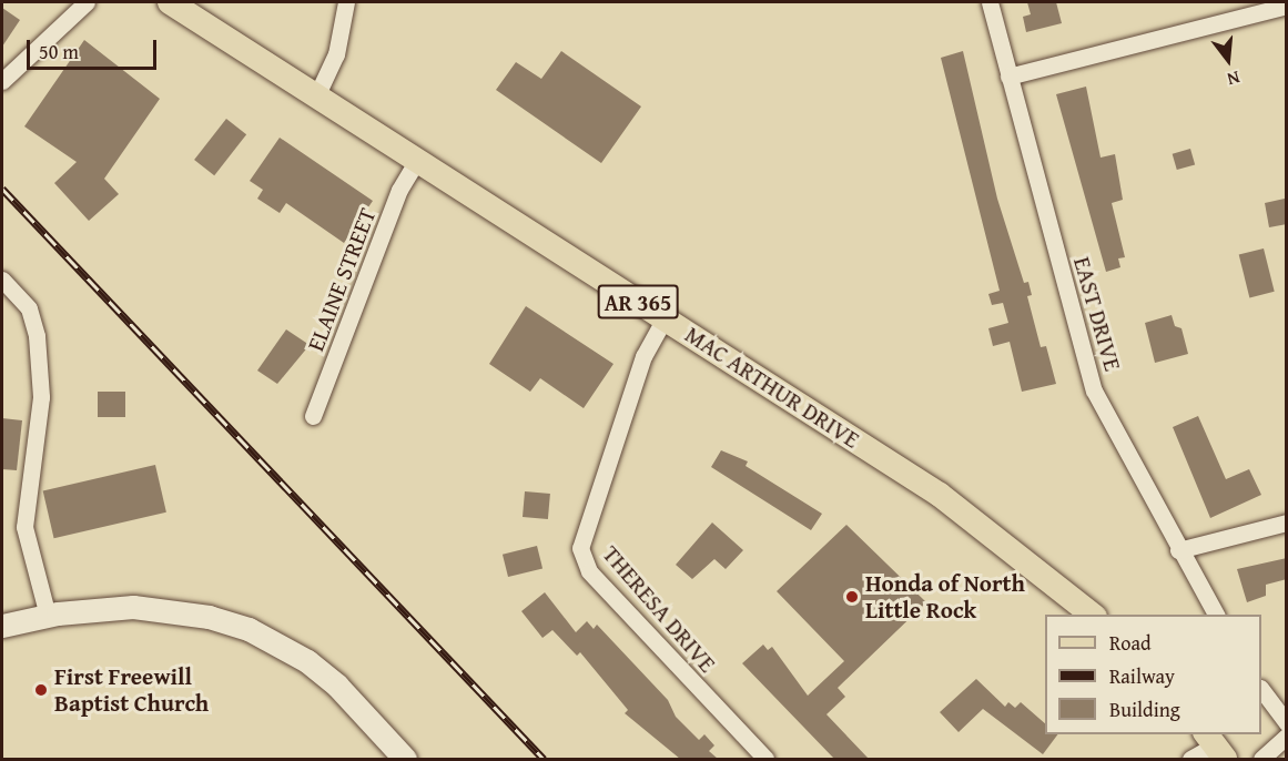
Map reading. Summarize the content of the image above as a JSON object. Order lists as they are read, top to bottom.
{
  "streets": {
    "main road": ["AR 365", "MAC ARTHUR DRIVE"],
    "street": ["ELAINE STREET", "EAST DRIVE", "THERESA DRIVE"]
  },
  "crossings": [
    ["ELAINE STREET", "MAC ARTHUR DRIVE"],
    ["MAC ARTHUR DRIVE", "THERESA DRIVE"]
  ],
  "places": ["Honda of North Little Rock", "First Freewill Baptist Church"],
  "legend": ["Road", "Railway", "Building"],
  "scale_bar": "50 m",
  "north": "bottom"
}
